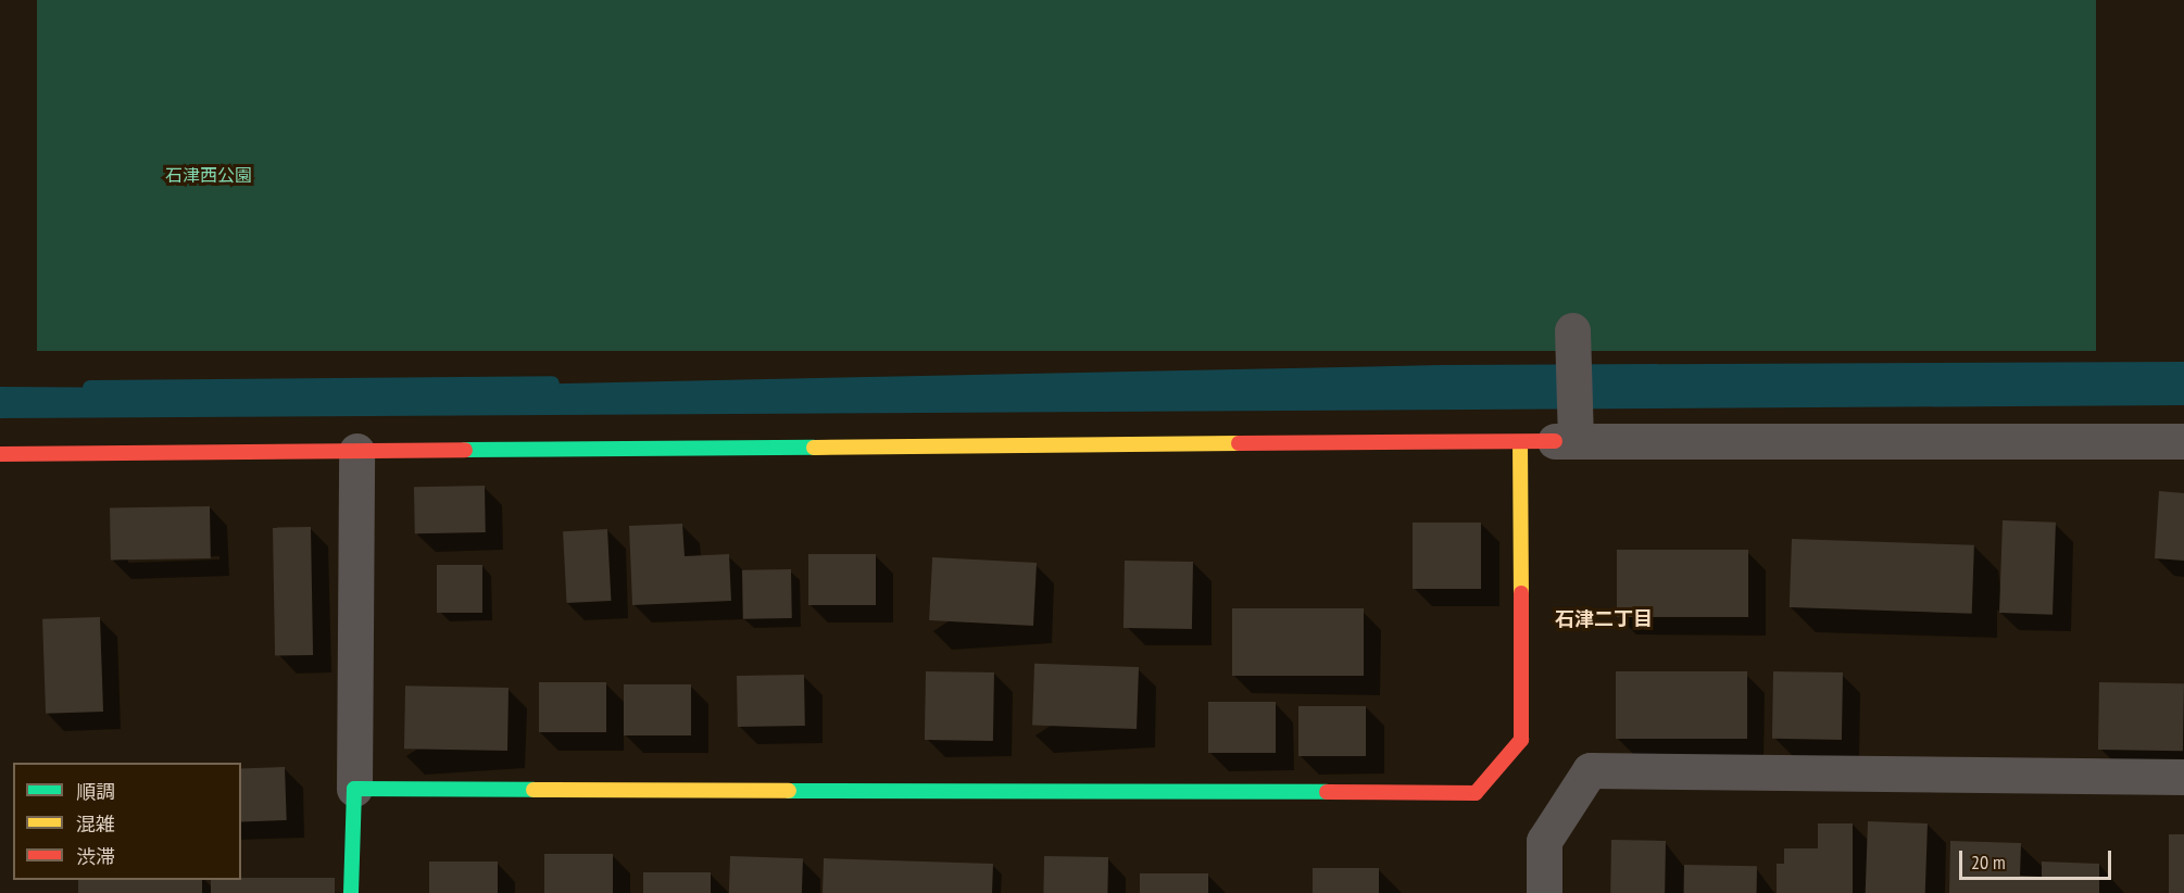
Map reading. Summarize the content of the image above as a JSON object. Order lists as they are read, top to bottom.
{
  "districts": ["石津二丁目"],
  "parks": ["石津西公園"],
  "legend": ["順調", "混雑", "渋滞"],
  "scale_bar": "20 m"
}
